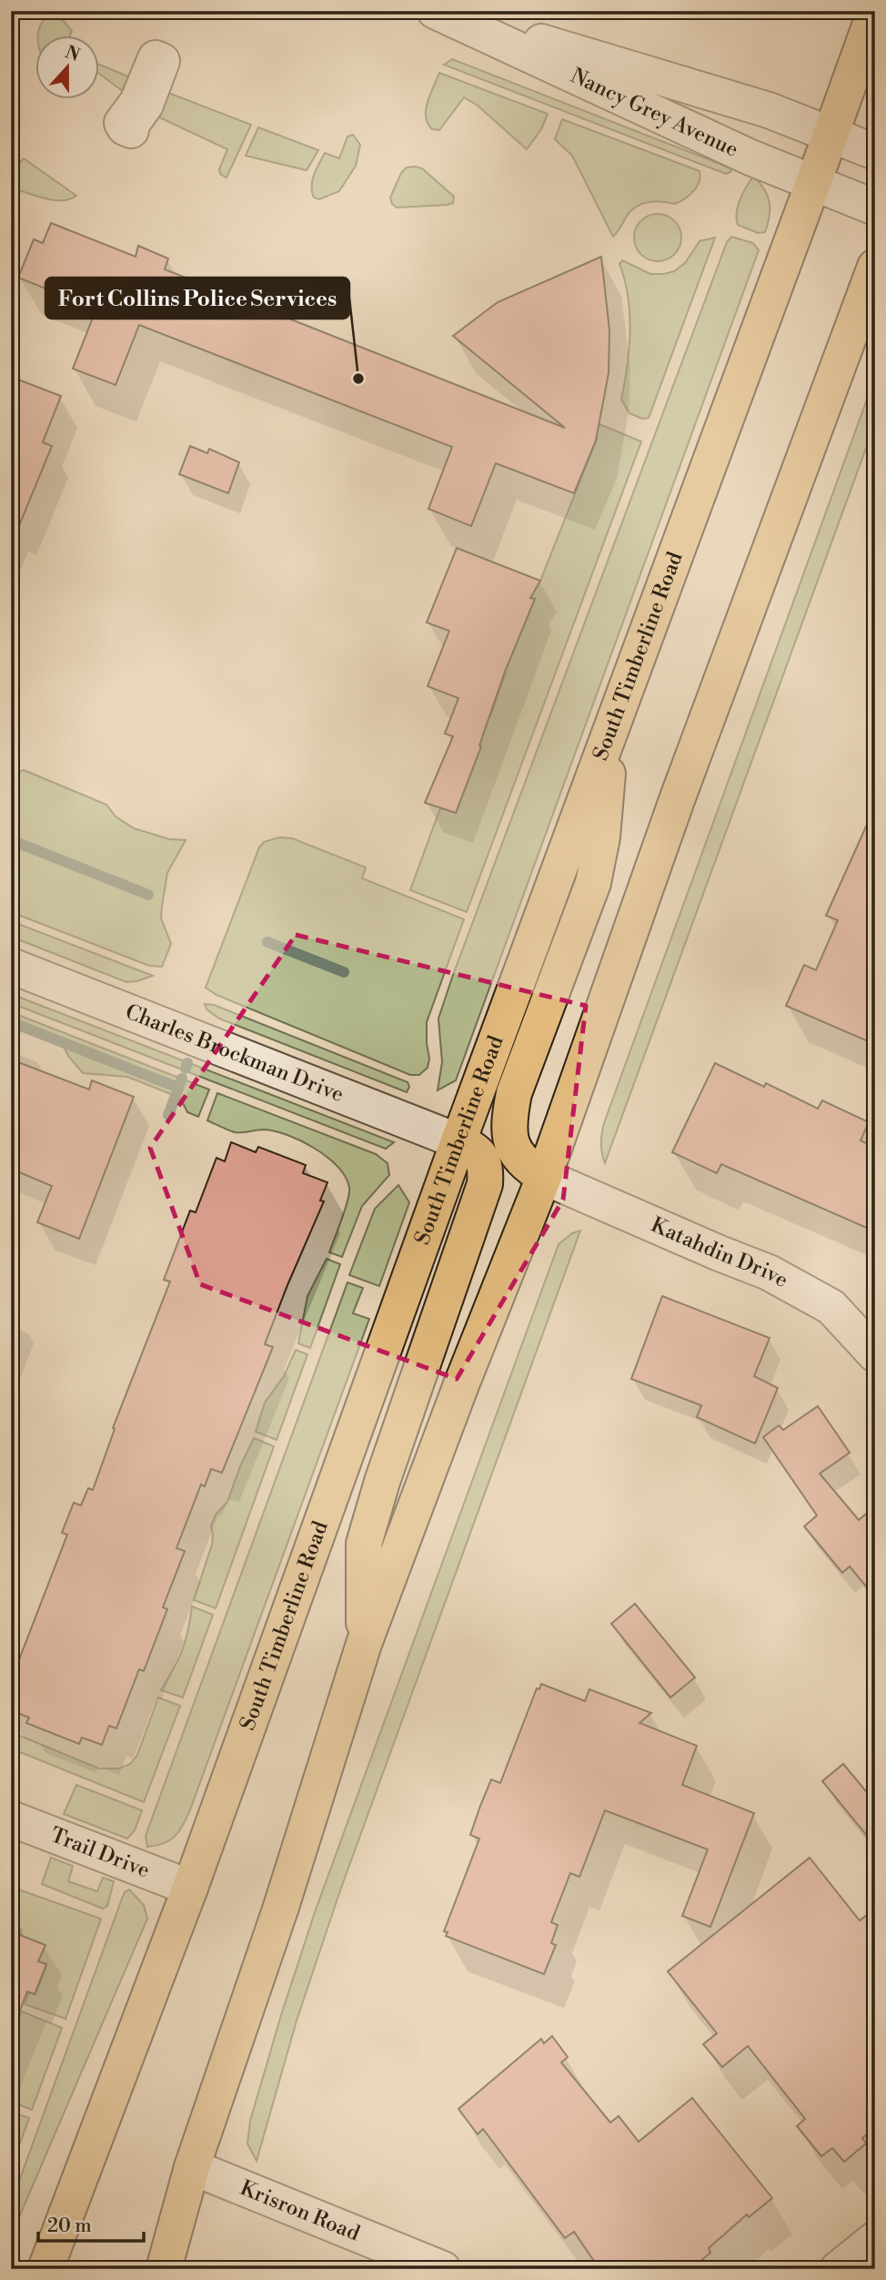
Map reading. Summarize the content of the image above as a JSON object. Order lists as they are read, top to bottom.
{
  "streets": {
    "main road": ["South Timberline Road"],
    "street": [
      "Nancy Grey Avenue",
      "Charles Brockman Drive",
      "Katahdin Drive",
      "Trail Drive",
      "Krisron Road"
    ]
  },
  "crossings": [
    ["Nancy Grey Avenue", "South Timberline Road"],
    ["South Timberline Road", "Charles Brockman Drive"],
    ["South Timberline Road", "Trail Drive"]
  ],
  "places": ["Fort Collins Police Services"],
  "scale_bar": "20 m",
  "north": "top"
}
